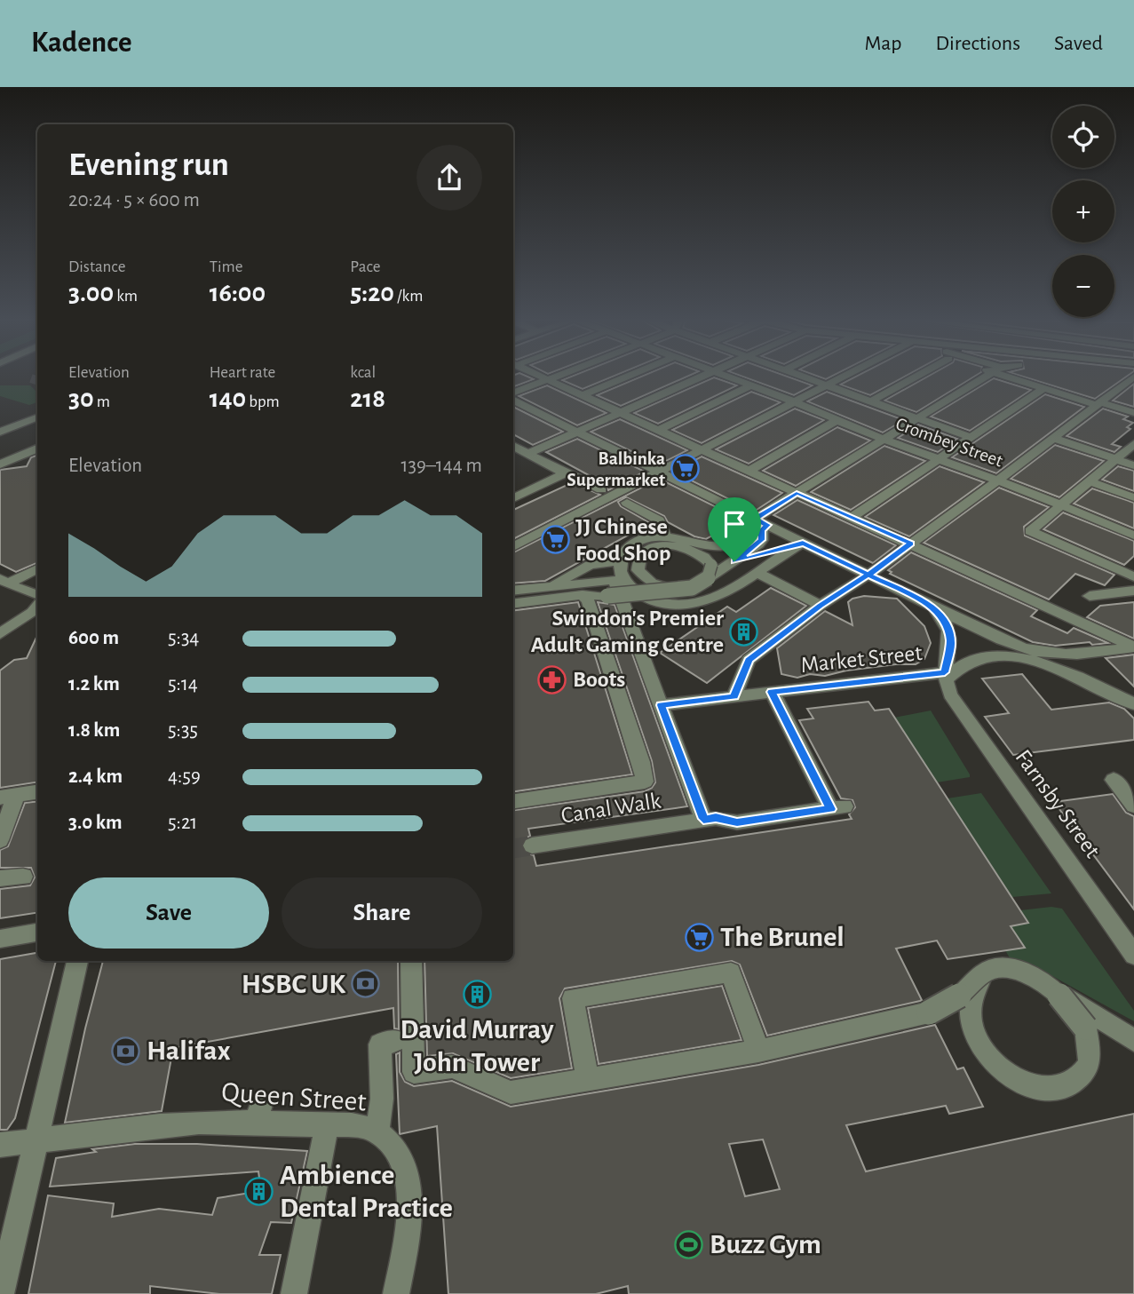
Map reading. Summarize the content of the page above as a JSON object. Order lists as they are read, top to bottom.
{
  "streets": {
    "street": [
      "Crombey Street",
      "Market Street",
      "Farnsby Street",
      "Canal Walk",
      "Queen Street"
    ]
  },
  "crossings": [
    ["Crombey Street", "Market Street"],
    ["Market Street", "Farnsby Street"],
    ["Market Street", "Canal Walk"]
  ],
  "places": {
    "supermarket": ["Balbinka Supermarket", "JJ Chinese Food Shop", "The Brunel"],
    "building": ["Swindon's Premier Adult Gaming Centre", "David Murray John Tower", "Ambience Dental Practice"],
    "pharmacy": ["Boots"],
    "bank": ["HSBC UK", "Halifax"],
    "sports": ["Buzz Gym"]
  },
  "page": {
    "header": "Kadence",
    "nav": ["Map", "Directions", "Saved"],
    "map_buttons": ["+", "−"],
    "heading": ["Evening run", "20:24 · 5 × 600 m"],
    "stats": [
      ["Distance", "3.00 km"],
      ["Time", "16:00"],
      ["Pace", "5:20 /km"],
      ["Elevation", "30 m"],
      ["Heart rate", "140 bpm"],
      ["kcal", "218"]
    ],
    "chart": ["Elevation", "139–144 m"],
    "list": [
      {
        "name": "600 m",
        "note": "5:34"
      },
      {
        "name": "1.2 km",
        "note": "5:14"
      },
      {
        "name": "1.8 km",
        "note": "5:35"
      },
      {
        "name": "2.4 km",
        "note": "4:59"
      },
      {
        "name": "3.0 km",
        "note": "5:21"
      }
    ],
    "buttons": ["Save", "Share"]
  }
}
